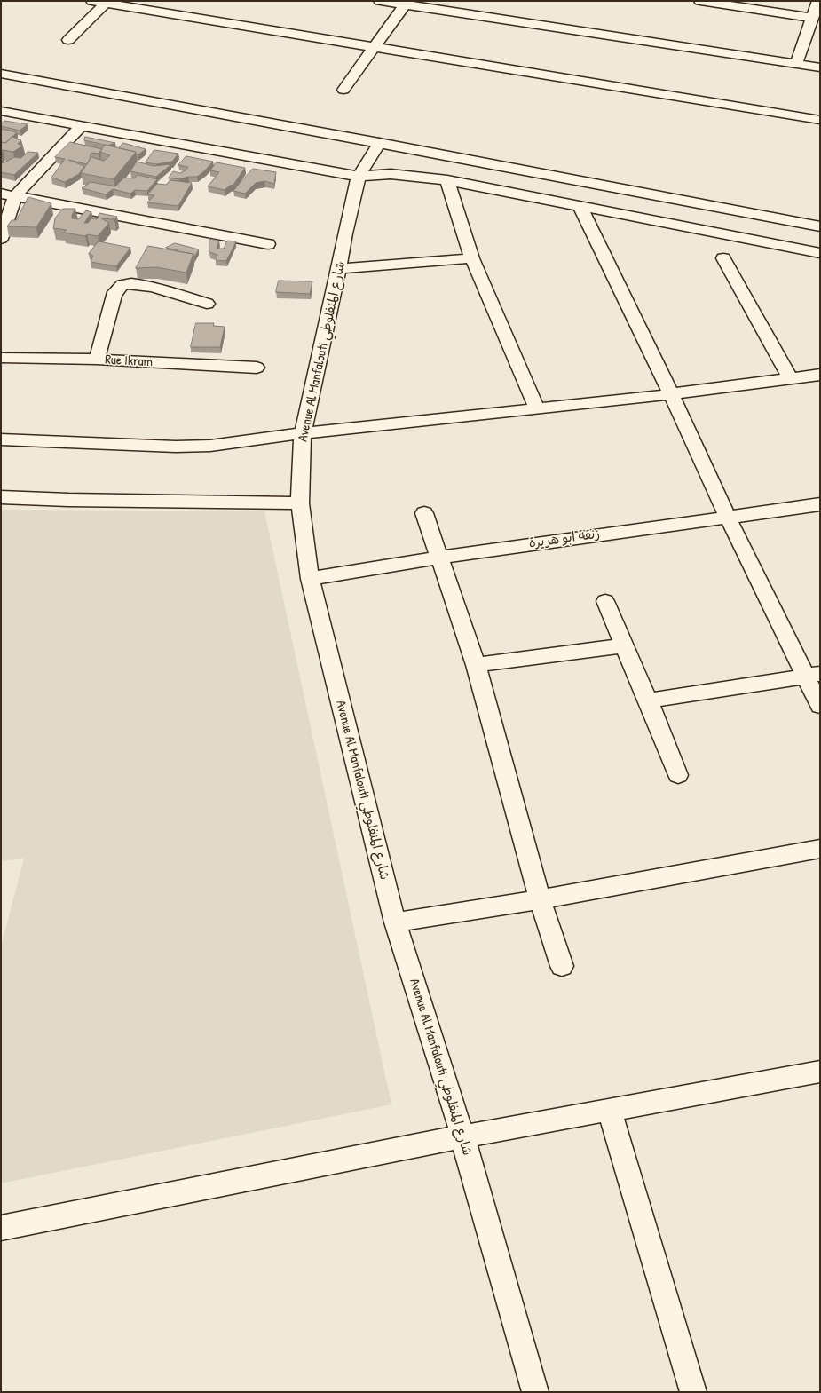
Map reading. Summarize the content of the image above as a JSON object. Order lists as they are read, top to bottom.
{
  "streets": {
    "street": ["Avenue Al Manfalouti شارع المنفلوطي", "Rue Ikram", "زنقة ابو هريرة"]
  },
  "crossings": [
    ["Avenue Al Manfalouti شارع المنفلوطي", "زنقة ابو هريرة"]
  ]
}
